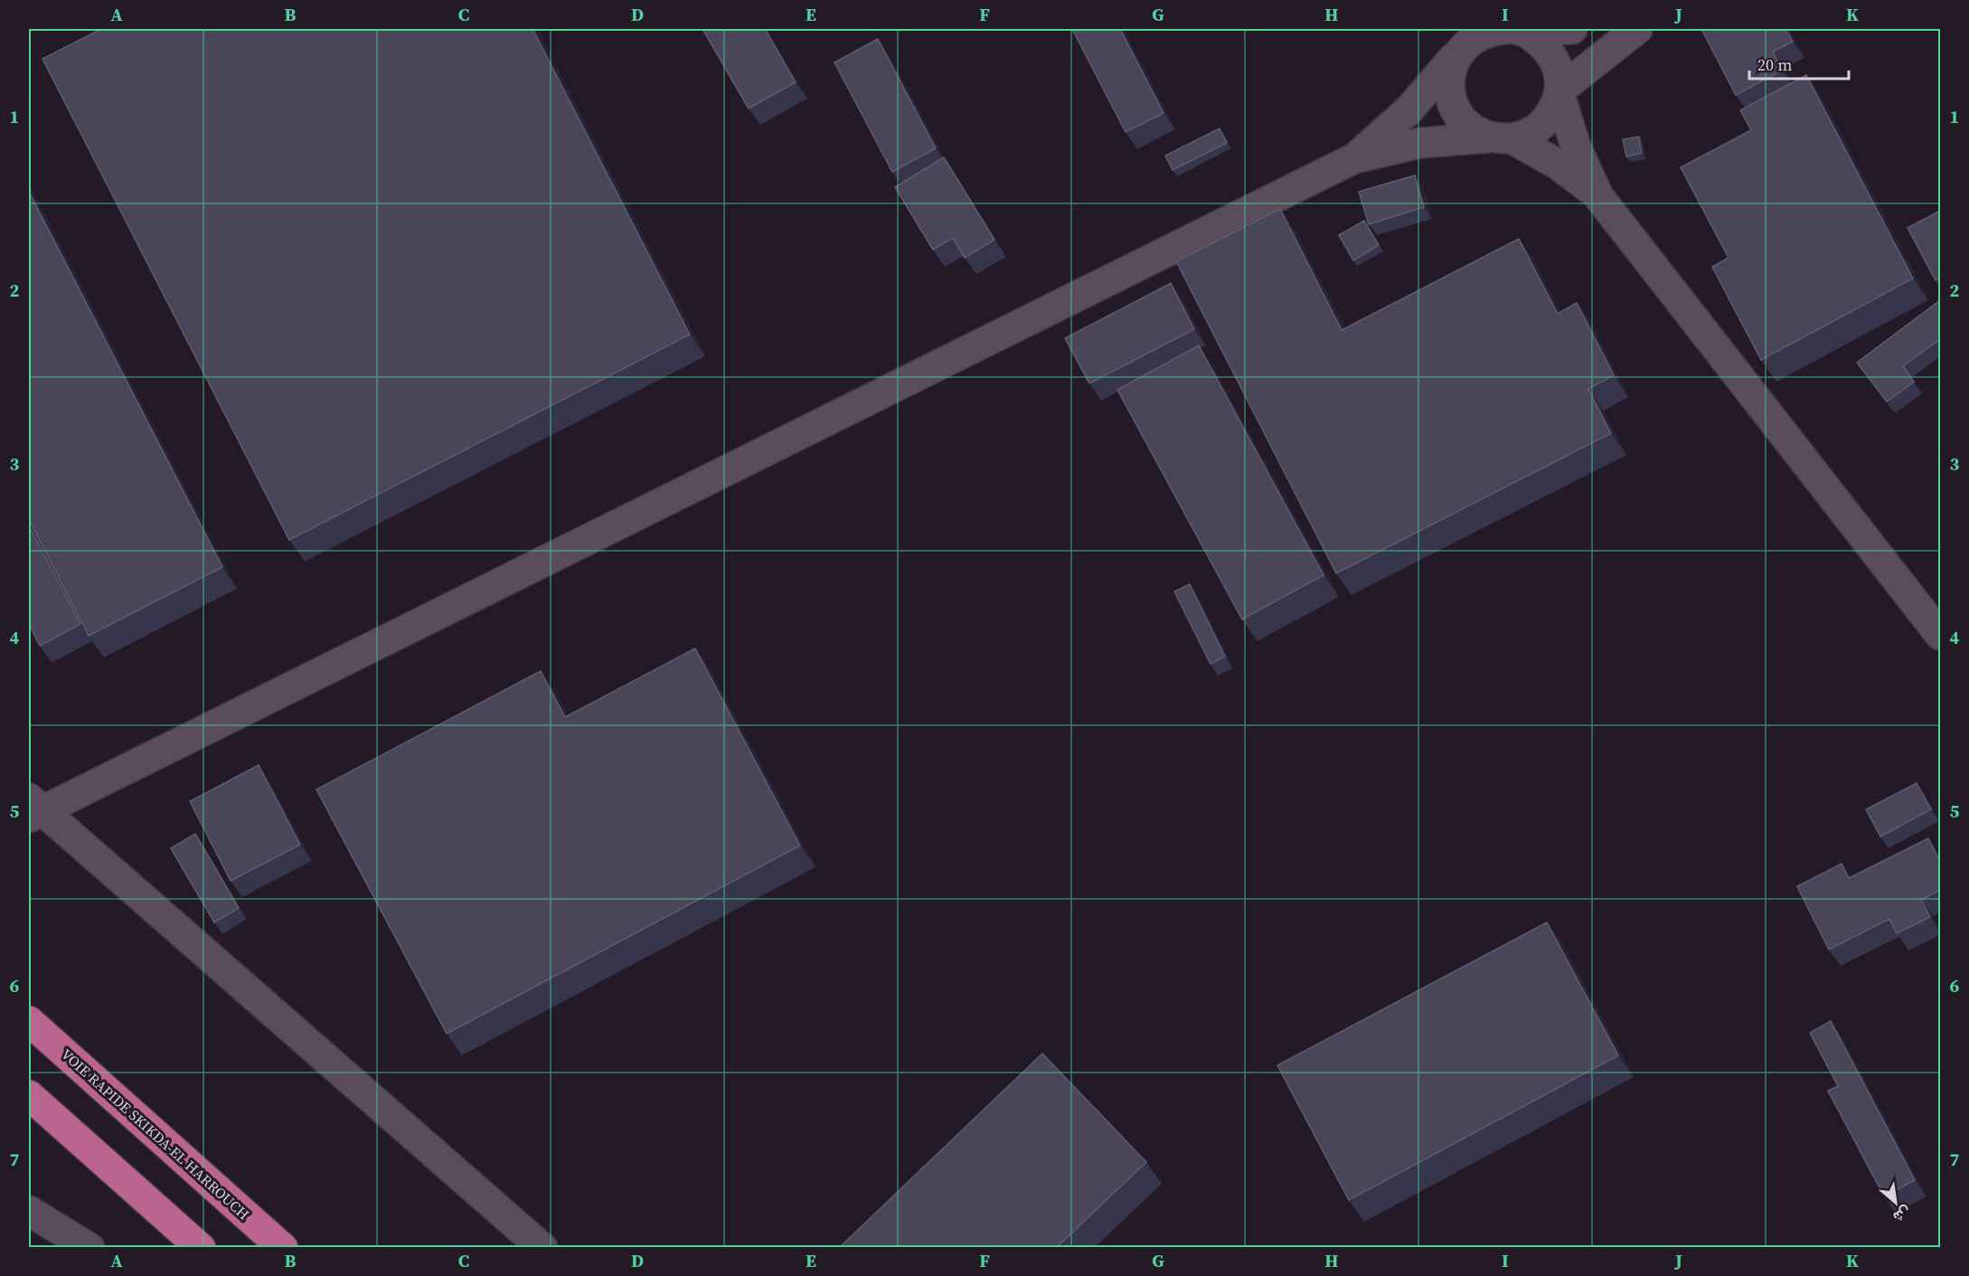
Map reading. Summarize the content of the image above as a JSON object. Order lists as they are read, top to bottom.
{
  "streets": {
    "highway": ["VOIE RAPIDE SKIKDA-EL HARROUCH"]
  },
  "scale_bar": "20 m",
  "north": "bottom right",
  "grid": {
    "columns": [
      "A",
      "B",
      "C",
      "D",
      "E",
      "F",
      "G",
      "H",
      "I",
      "J",
      "K"
    ],
    "rows": [
      "1",
      "2",
      "3",
      "4",
      "5",
      "6",
      "7"
    ]
  }
}
